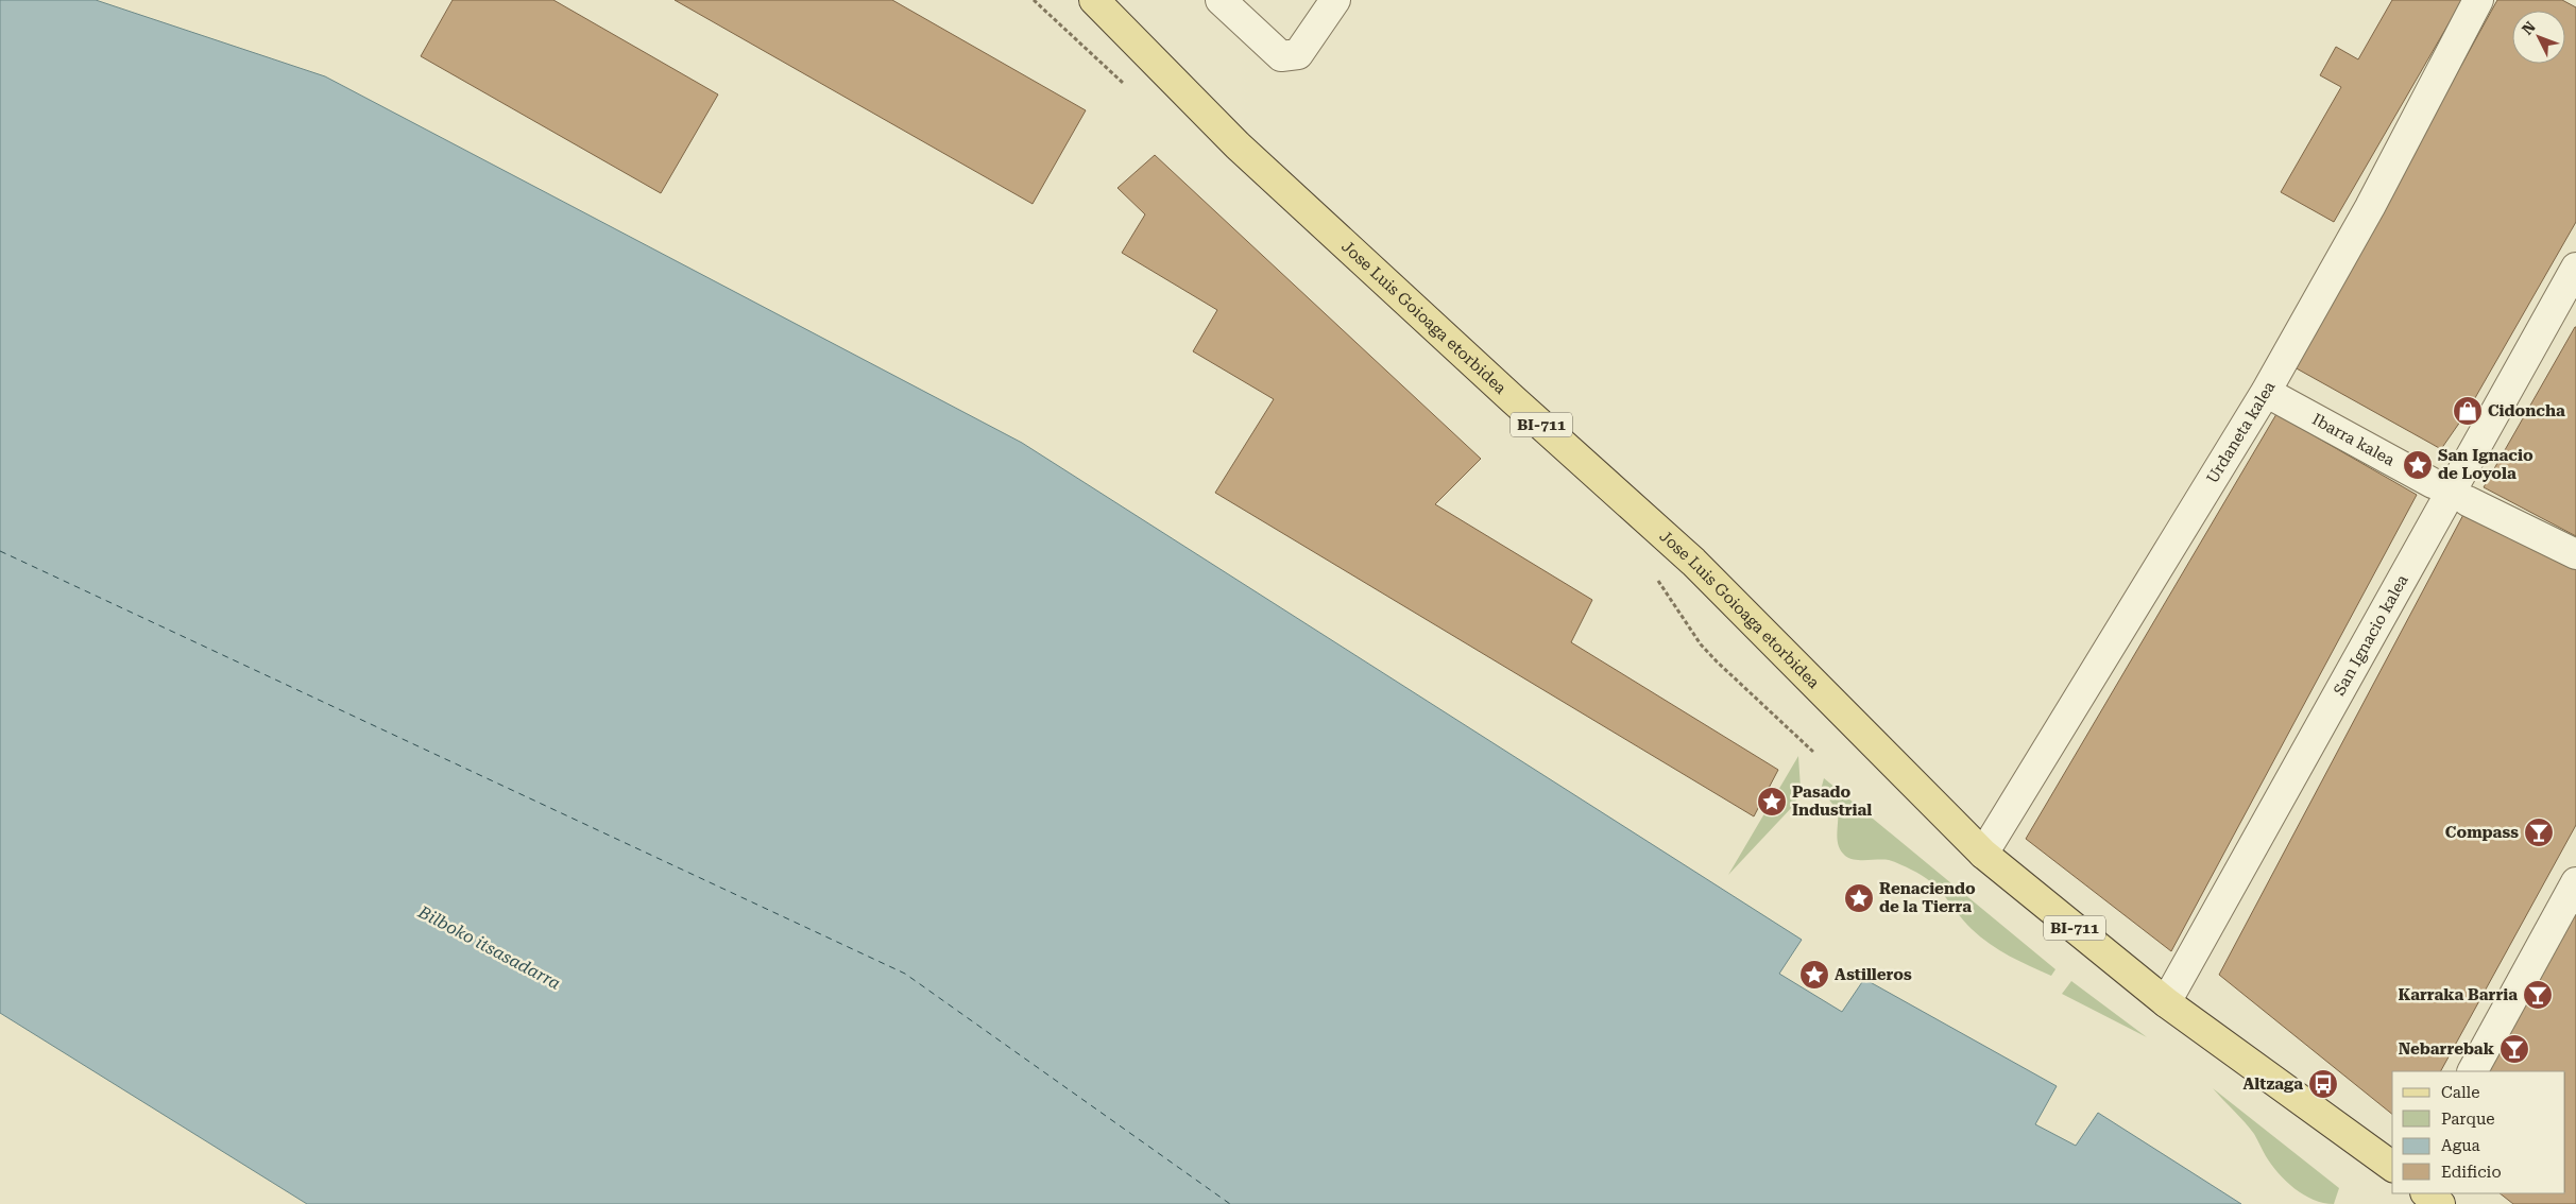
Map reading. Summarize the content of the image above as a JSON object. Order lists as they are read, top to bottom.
{
  "streets": {
    "main road": ["Jose Luis Goioaga etorbidea", "BI-711"],
    "street": ["Urdaneta kalea", "Ibarra kalea", "San Ignacio kalea"]
  },
  "crossings": [
    ["Jose Luis Goioaga etorbidea", "BI-711"],
    ["Jose Luis Goioaga etorbidea", "Urdaneta kalea"],
    ["BI-711", "Urdaneta kalea"],
    ["BI-711", "San Ignacio kalea"]
  ],
  "water": ["Bilboko itsasadarra"],
  "places": {
    "shop": ["Cidoncha"],
    "place": [
      "San Ignacio de Loyola",
      "Pasado Industrial",
      "Renaciendo de la Tierra",
      "Astilleros"
    ],
    "bar": ["Compass", "Karraka Barria", "Nebarrebak"],
    "bus stop": ["Altzaga"]
  },
  "legend": [
    "Calle",
    "Parque",
    "Agua",
    "Edificio"
  ],
  "north": "top left"
}
